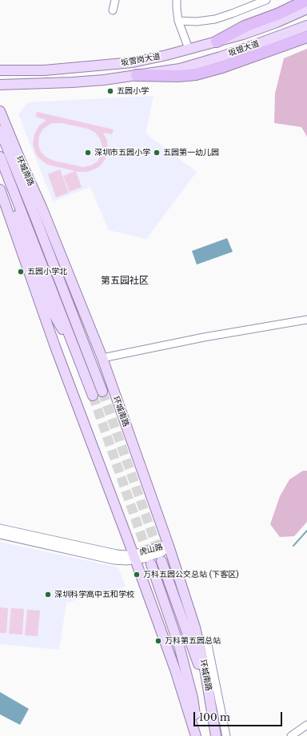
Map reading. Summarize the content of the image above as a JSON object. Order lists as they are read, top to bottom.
{
  "streets": {
    "main road": ["坂银大道", "坂雪岗大道", "环城南路"],
    "street": ["虎山路"]
  },
  "crossings": [
    ["坂银大道", "坂雪岗大道"],
    ["环城南路", "虎山路"]
  ],
  "districts": ["第五园社区"],
  "places": [
    "五园小学",
    "深圳市五园小学",
    "五园第一幼儿园",
    "五园小学北",
    "万科五园公交总站 (下客区)",
    "深圳科学高中五和学校",
    "万科第五园总站"
  ],
  "scale_bar": "100 m"
}
